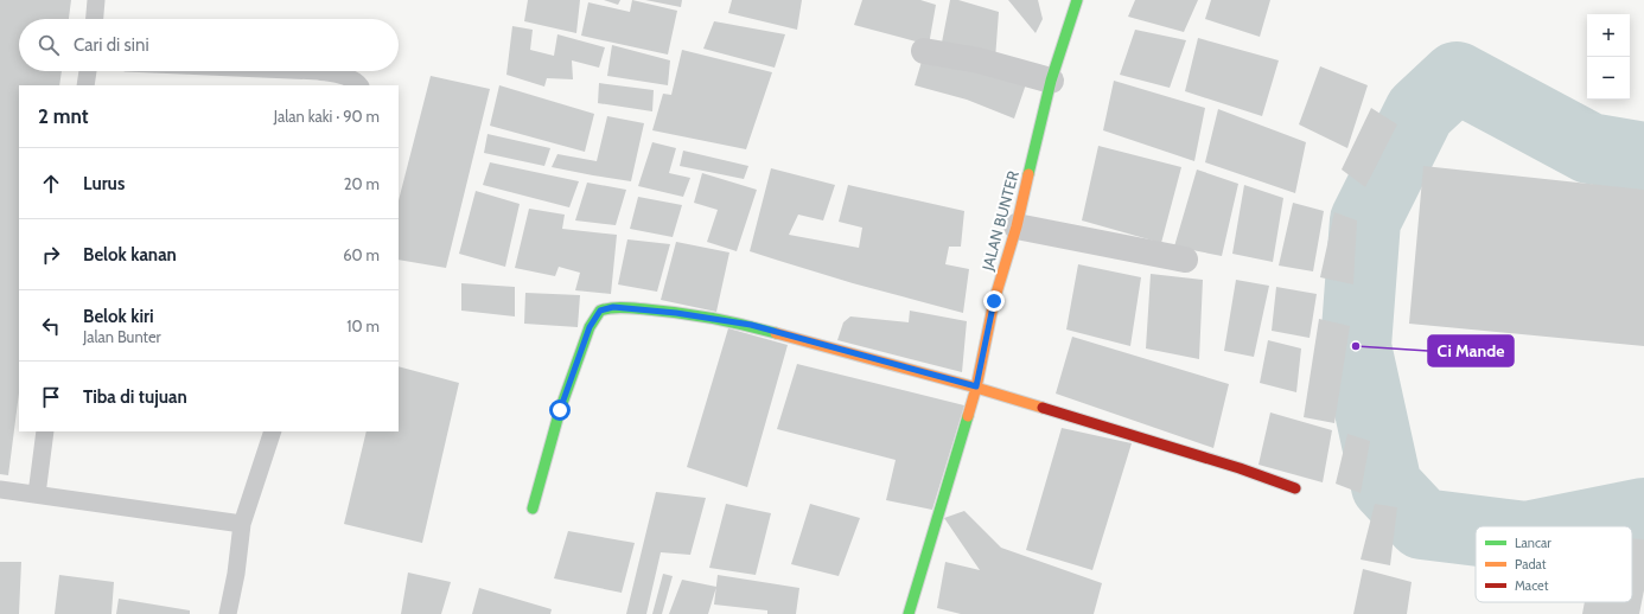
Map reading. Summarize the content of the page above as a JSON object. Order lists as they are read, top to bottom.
{
  "streets": {
    "street": ["JALAN BUNTER"]
  },
  "places": ["Ci Mande"],
  "legend": ["Lancar", "Padat", "Macet"],
  "page": {
    "map_buttons": ["+", "−"],
    "search": "Cari di sini",
    "heading": ["2 mnt", "Jalan kaki · 90 m"],
    "list": [
      ["Lurus", "20 m"],
      ["Belok kanan", "60 m"],
      ["Belok kiri", "Jalan Bunter", "10 m"],
      "Tiba di tujuan"
    ]
  }
}
